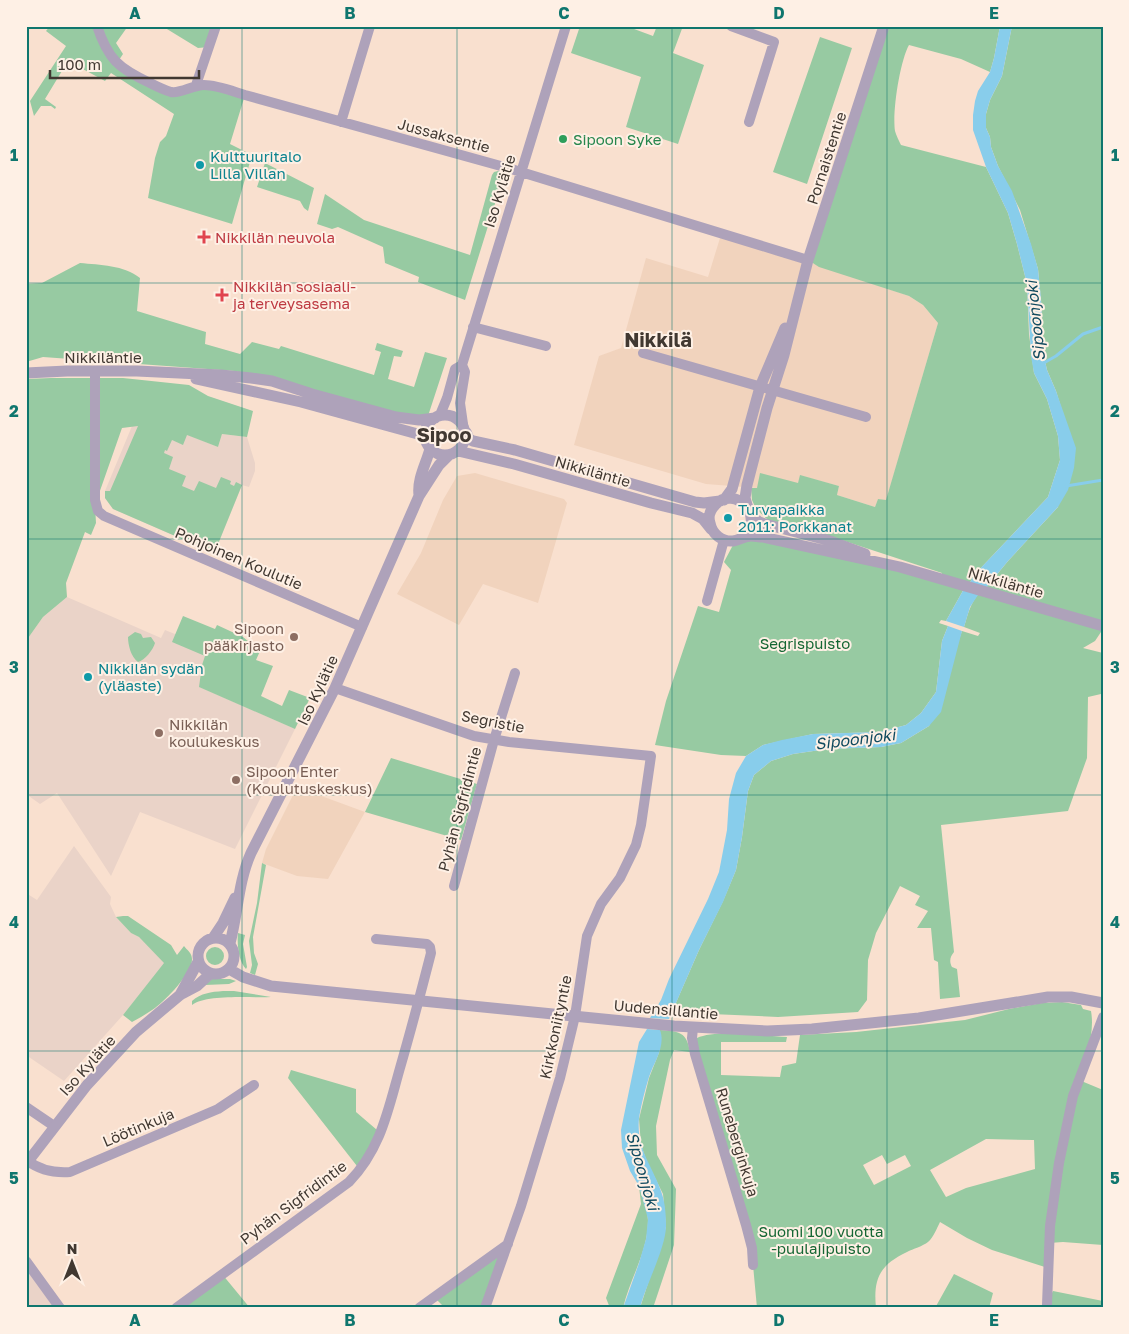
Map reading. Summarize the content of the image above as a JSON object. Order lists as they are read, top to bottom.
{
  "streets": {
    "street": [
      "Jussaksentie",
      "Pornaistentie",
      "Iso Kylätie",
      "Nikkiläntie",
      "Pohjoinen Koulutie",
      "Segristie",
      "Pyhän Sigfridintie",
      "Uudensillantie",
      "Kirkkoniityntie",
      "Löötinkuja",
      "Runeberginkuja"
    ]
  },
  "crossings": [
    ["Jussaksentie", "Pornaistentie"],
    ["Jussaksentie", "Iso Kylätie"],
    ["Pornaistentie", "Nikkiläntie"],
    ["Iso Kylätie", "Nikkiläntie"],
    ["Iso Kylätie", "Pohjoinen Koulutie"],
    ["Iso Kylätie", "Segristie"],
    ["Iso Kylätie", "Uudensillantie"],
    ["Iso Kylätie", "Löötinkuja"],
    ["Nikkiläntie", "Pohjoinen Koulutie"],
    ["Segristie", "Pyhän Sigfridintie"],
    ["Segristie", "Kirkkoniityntie"],
    ["Pyhän Sigfridintie", "Uudensillantie"],
    ["Uudensillantie", "Kirkkoniityntie"],
    ["Uudensillantie", "Runeberginkuja"]
  ],
  "districts": ["Nikkilä", "Sipoo"],
  "water": ["Sipoonjoki"],
  "parks": ["Segrispuisto", "Suomi 100 vuotta -puulajipuisto"],
  "places": {
    "other": [
      "Sipoon Syke",
      "Kulttuuritalo Lilla Villan",
      "Turvapaikka 2011: Porkkanat",
      "Sipoon pääkirjasto",
      "Nikkilän sydän (yläaste)",
      "Nikkilän koulukeskus",
      "Sipoon Enter (Koulutuskeskus)"
    ],
    "health": ["Nikkilän neuvola", "Nikkilän sosiaali- ja terveysasema"]
  },
  "scale_bar": "100 m",
  "north": "top",
  "grid": {
    "columns": [
      "A",
      "B",
      "C",
      "D",
      "E"
    ],
    "rows": [
      "1",
      "2",
      "3",
      "4",
      "5"
    ]
  }
}
